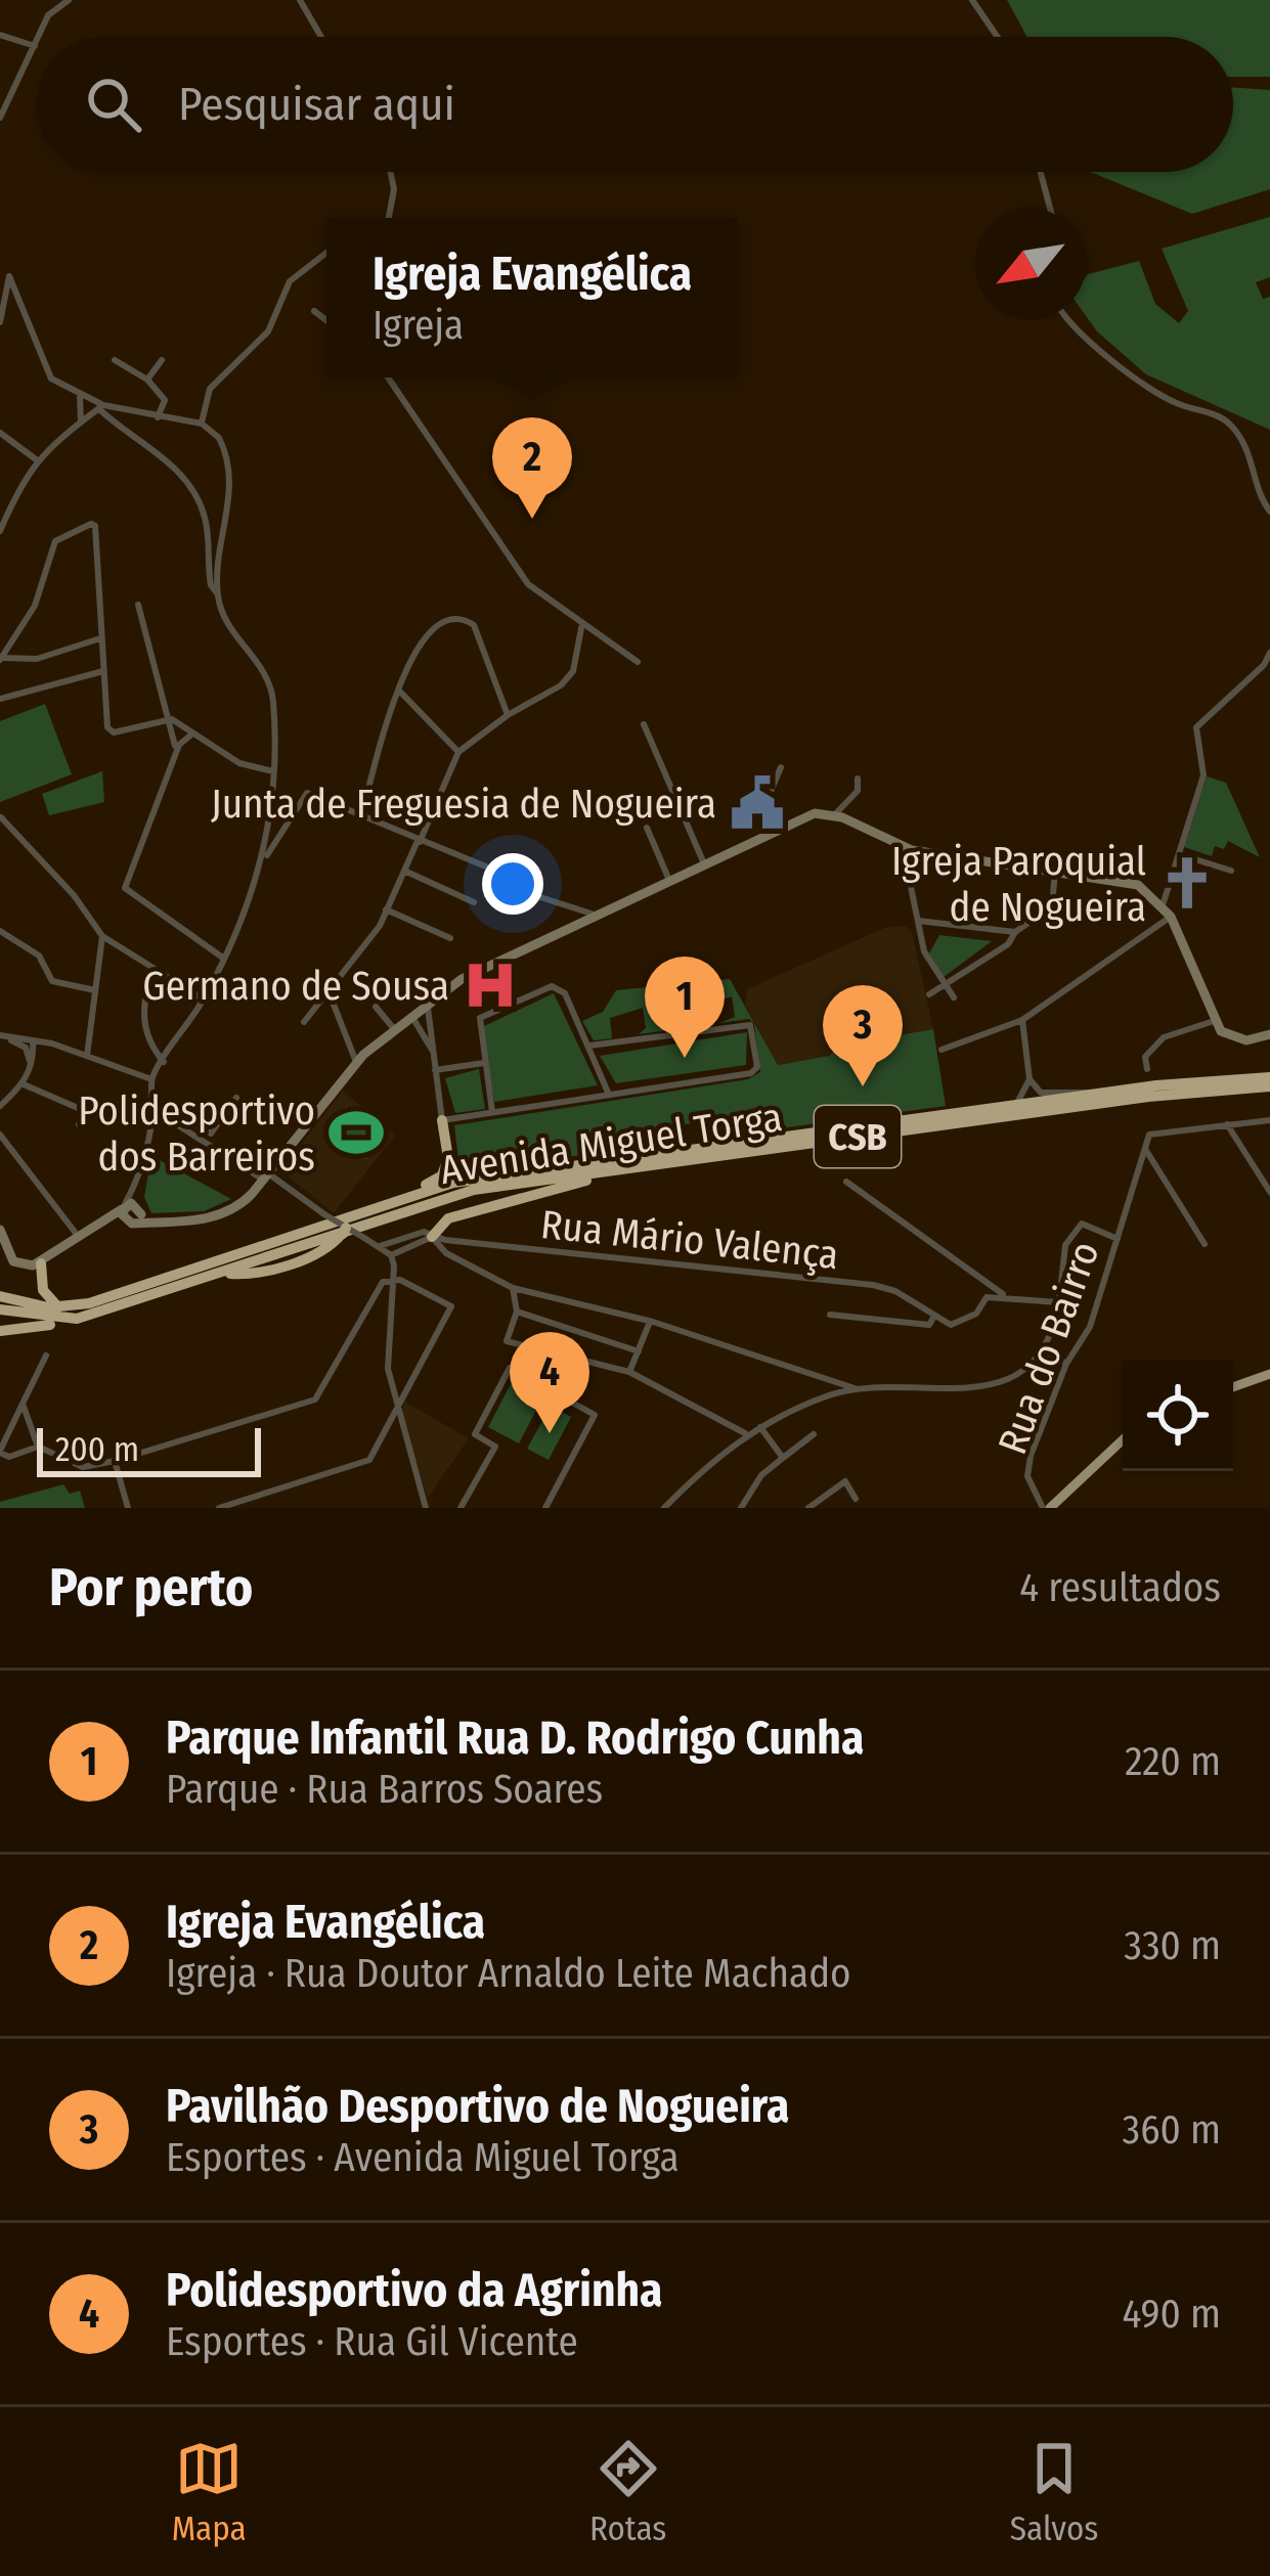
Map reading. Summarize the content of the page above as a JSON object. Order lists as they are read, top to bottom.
{
  "streets": {
    "highway": ["CSB", "Avenida Miguel Torga"],
    "street": ["Rua Mário Valença", "Rua do Bairro"]
  },
  "crossings": [
    ["CSB", "Avenida Miguel Torga"]
  ],
  "places": {
    "public building": ["Junta de Freguesia de Nogueira"],
    "church": ["Igreja Paroquial de Nogueira"],
    "hospital": ["Germano de Sousa"],
    "sports": ["Polidesportivo dos Barreiros"]
  },
  "scale_bar": "200 m",
  "north": "bottom left",
  "page": {
    "search": "Pesquisar aqui",
    "popup": ["Igreja Evangélica", "Igreja"],
    "pins": [
      "2",
      "1",
      "3",
      "4"
    ],
    "scale": "200 m",
    "heading": ["Por perto", "4 resultados"],
    "list": [
      {
        "mark": "1",
        "name": "Parque Infantil Rua D. Rodrigo Cunha",
        "note": "Parque · Rua Barros Soares",
        "value": "220 m"
      },
      {
        "mark": "2",
        "name": "Igreja Evangélica",
        "note": "Igreja · Rua Doutor Arnaldo Leite Machado",
        "value": "330 m"
      },
      {
        "mark": "3",
        "name": "Pavilhão Desportivo de Nogueira",
        "note": "Esportes · Avenida Miguel Torga",
        "value": "360 m"
      },
      {
        "mark": "4",
        "name": "Polidesportivo da Agrinha",
        "note": "Esportes · Rua Gil Vicente",
        "value": "490 m"
      }
    ],
    "nav": ["Mapa", "Rotas", "Salvos"]
  }
}
